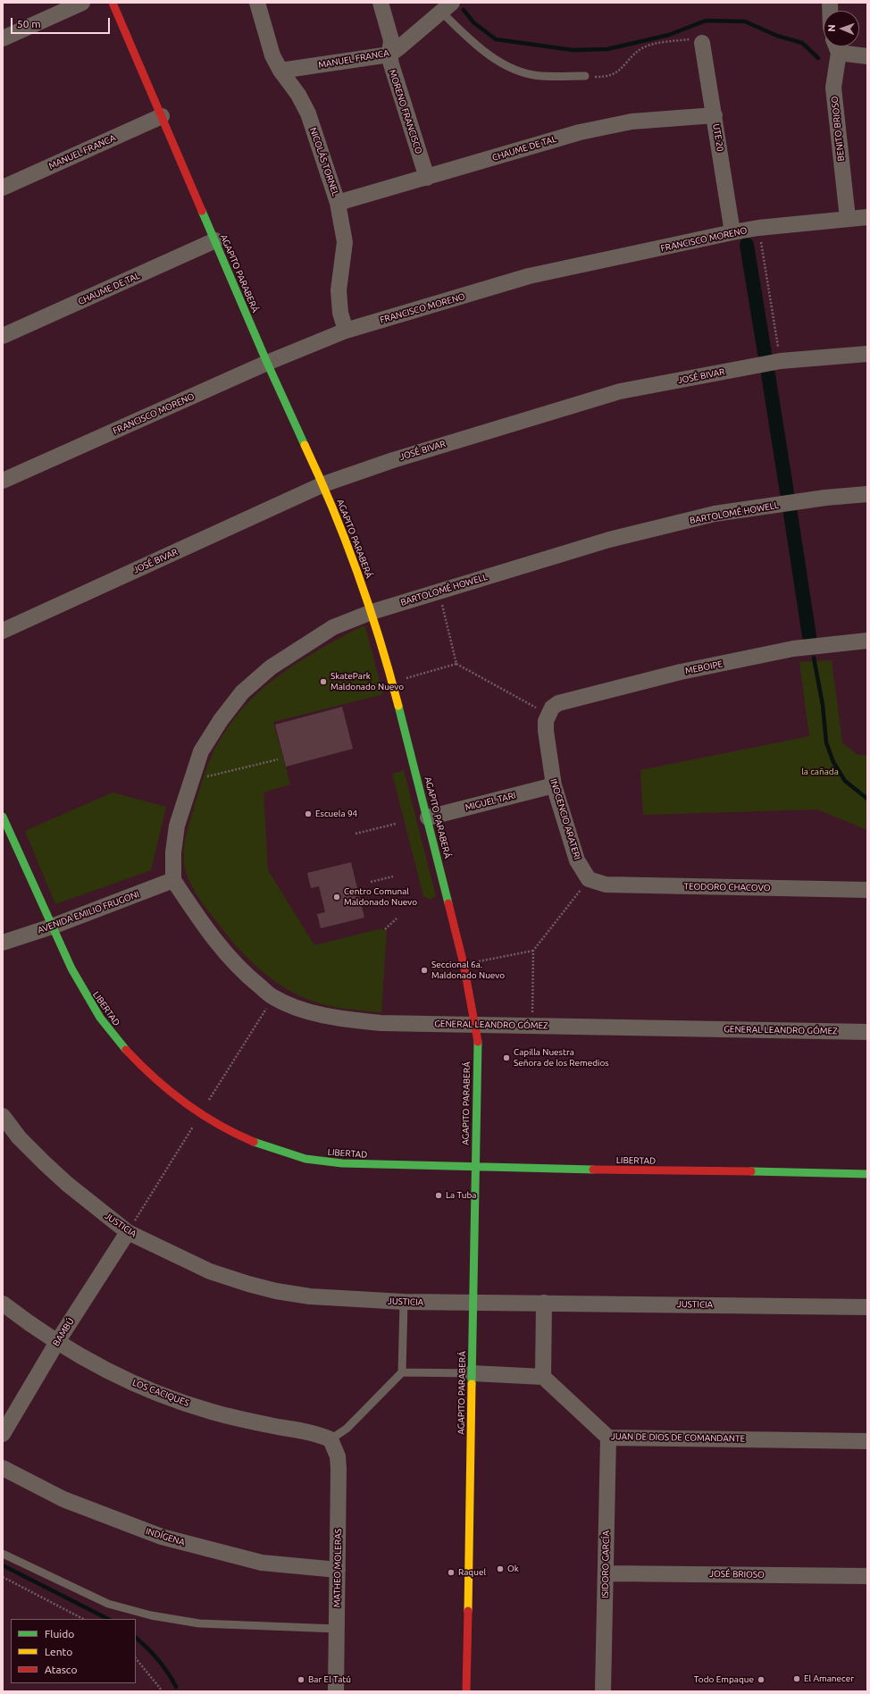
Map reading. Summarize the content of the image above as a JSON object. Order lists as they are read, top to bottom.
{
  "streets": {
    "street": [
      "MANUEL FRANCA",
      "MORENO FRANCISCO",
      "BENITO BRIOSO",
      "UTE 20",
      "CHAUME DE TAL",
      "NICOLÁS TORNEL",
      "FRANCISCO MORENO",
      "AGAPITO PARABERÁ",
      "JOSÉ BIVAR",
      "BARTOLOMÉ HOWELL",
      "MEBOIPE",
      "MIGUEL TARI",
      "INOCENCIO ARATERI",
      "TEODORO CHACOVO",
      "AVENIDA EMILIO FRUGONI",
      "LIBERTAD",
      "GENERAL LEANDRO GÓMEZ",
      "JUSTICIA",
      "BAMBÚ",
      "LOS CACIQUES",
      "JUAN DE DIOS DE COMANDANTE",
      "INDÍGENA",
      "ISIDORO GARCÍA",
      "MATHEO MOLERAS",
      "JOSÉ BRIOSO"
    ]
  },
  "crossings": [
    ["MANUEL FRANCA", "MORENO FRANCISCO"],
    ["MANUEL FRANCA", "NICOLÁS TORNEL"],
    ["MANUEL FRANCA", "AGAPITO PARABERÁ"],
    ["MORENO FRANCISCO", "CHAUME DE TAL"],
    ["BENITO BRIOSO", "FRANCISCO MORENO"],
    ["UTE 20", "CHAUME DE TAL"],
    ["UTE 20", "FRANCISCO MORENO"],
    ["CHAUME DE TAL", "NICOLÁS TORNEL"],
    ["CHAUME DE TAL", "AGAPITO PARABERÁ"],
    ["NICOLÁS TORNEL", "FRANCISCO MORENO"],
    ["FRANCISCO MORENO", "AGAPITO PARABERÁ"],
    ["AGAPITO PARABERÁ", "JOSÉ BIVAR"],
    ["AGAPITO PARABERÁ", "BARTOLOMÉ HOWELL"],
    ["AGAPITO PARABERÁ", "MIGUEL TARI"],
    ["AGAPITO PARABERÁ", "LIBERTAD"],
    ["AGAPITO PARABERÁ", "GENERAL LEANDRO GÓMEZ"],
    ["AGAPITO PARABERÁ", "JUSTICIA"],
    ["BARTOLOMÉ HOWELL", "AVENIDA EMILIO FRUGONI"],
    ["BARTOLOMÉ HOWELL", "GENERAL LEANDRO GÓMEZ"],
    ["MEBOIPE", "INOCENCIO ARATERI"],
    ["MIGUEL TARI", "INOCENCIO ARATERI"],
    ["INOCENCIO ARATERI", "TEODORO CHACOVO"],
    ["AVENIDA EMILIO FRUGONI", "LIBERTAD"],
    ["AVENIDA EMILIO FRUGONI", "GENERAL LEANDRO GÓMEZ"],
    ["JUSTICIA", "BAMBÚ"],
    ["BAMBÚ", "LOS CACIQUES"],
    ["LOS CACIQUES", "MATHEO MOLERAS"],
    ["JUAN DE DIOS DE COMANDANTE", "ISIDORO GARCÍA"],
    ["INDÍGENA", "MATHEO MOLERAS"],
    ["ISIDORO GARCÍA", "JOSÉ BRIOSO"]
  ],
  "parks": ["la cañada"],
  "places": [
    "SkatePark Maldonado Nuevo",
    "Escuela 94",
    "Centro Comunal Maldonado Nuevo",
    "Seccional 6a. Maldonado Nuevo",
    "Capilla Nuestra Señora de los Remedios",
    "La Tuba",
    "Ok",
    "Raquel",
    "El Amanecer",
    "Bar El Tatú",
    "Todo Empaque"
  ],
  "legend": ["Fluido", "Lento", "Atasco"],
  "scale_bar": "50 m",
  "north": "left"
}
